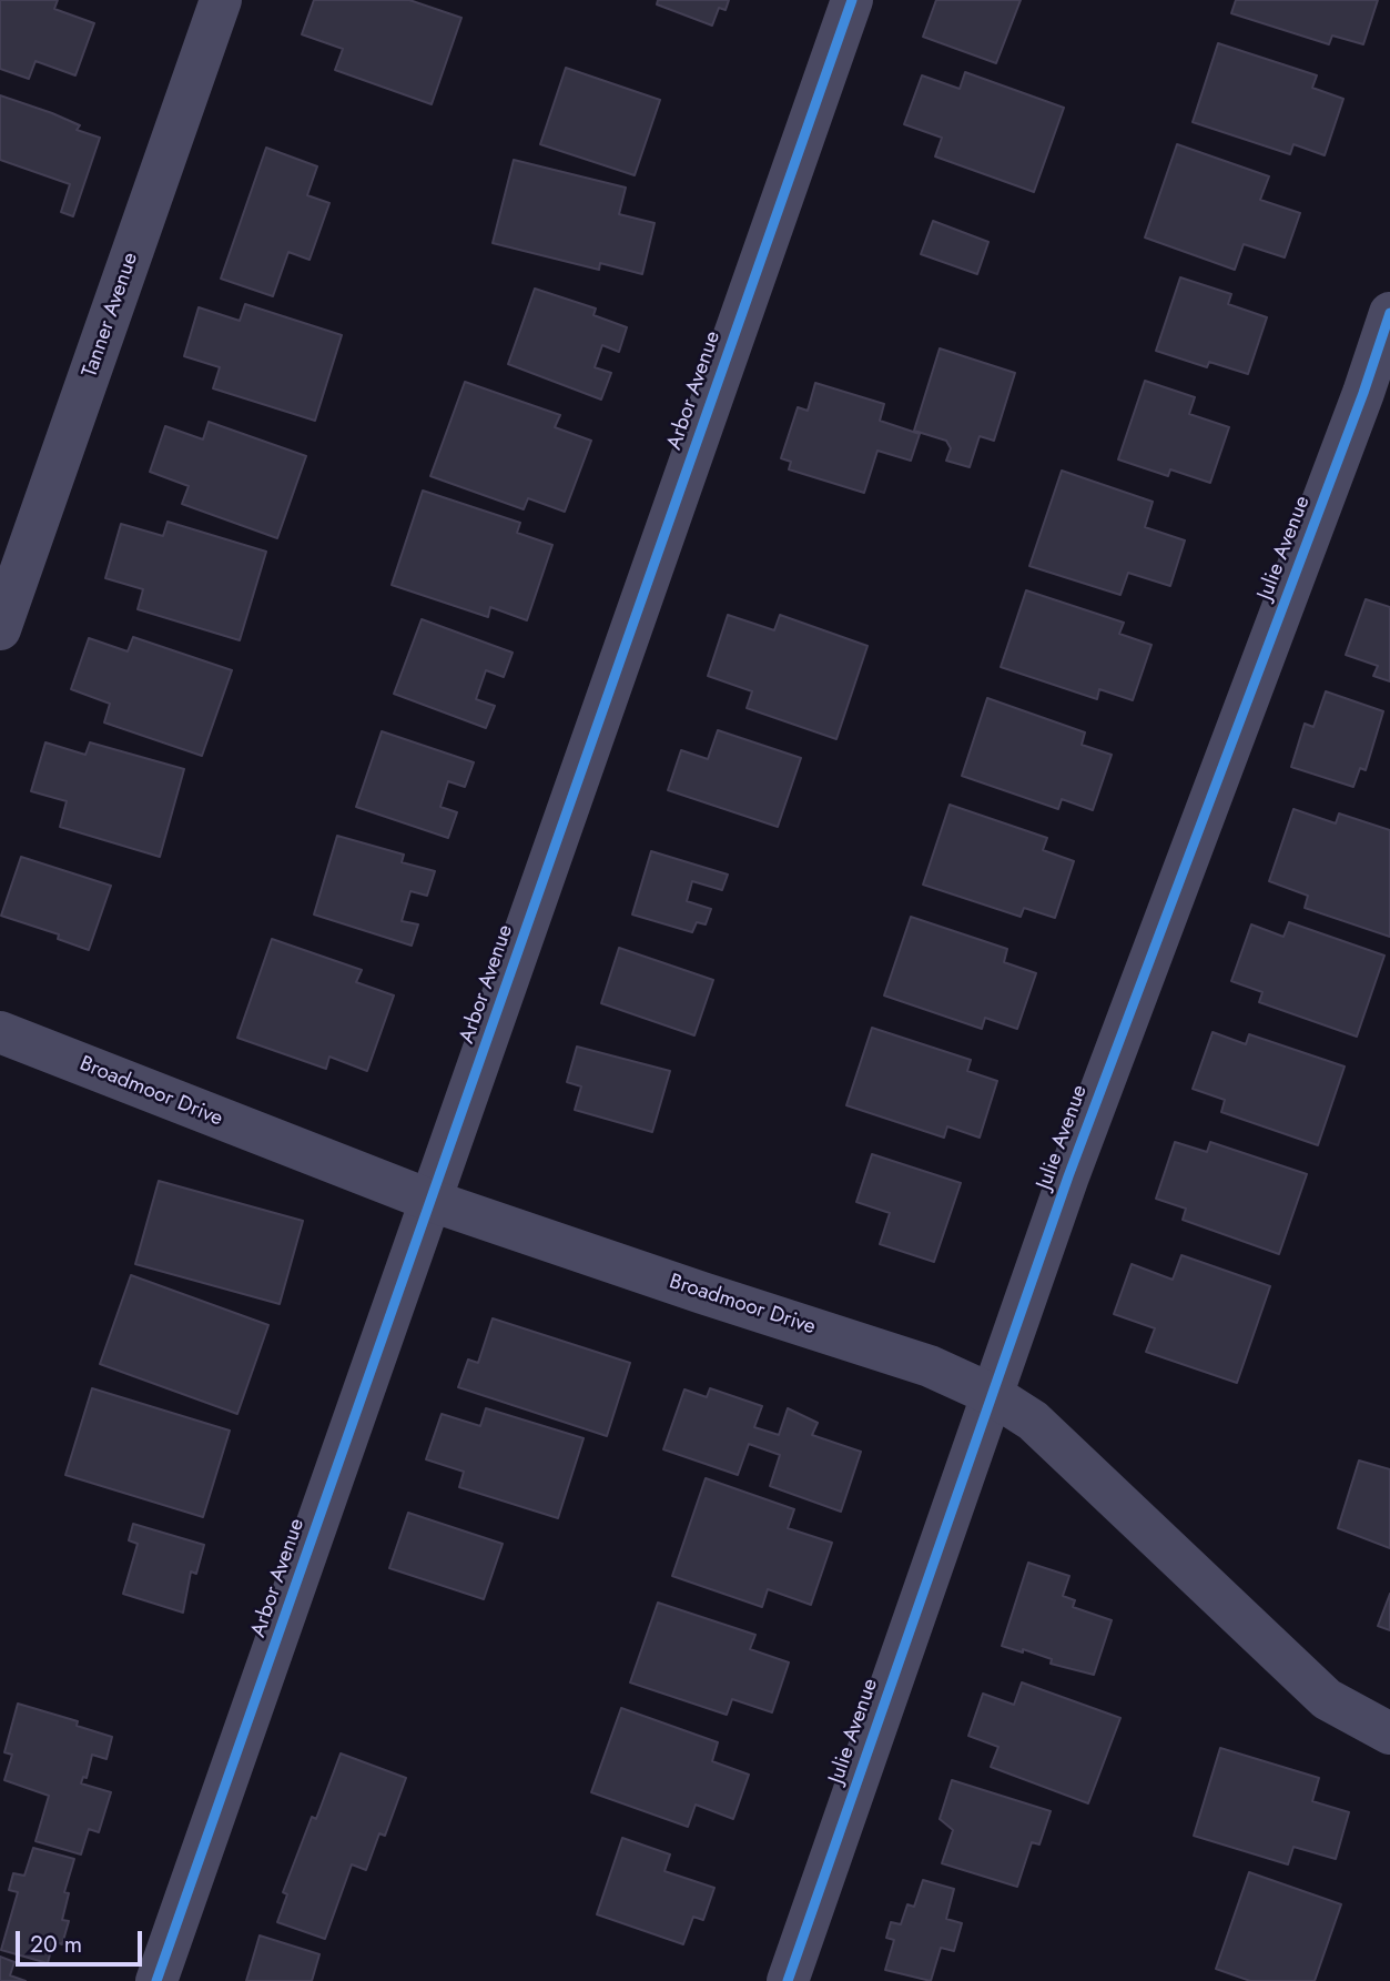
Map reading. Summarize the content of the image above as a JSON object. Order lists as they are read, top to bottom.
{
  "streets": {
    "street": [
      "Tanner Avenue",
      "Arbor Avenue",
      "Julie Avenue",
      "Broadmoor Drive"
    ]
  },
  "crossings": [
    ["Arbor Avenue", "Broadmoor Drive"],
    ["Julie Avenue", "Broadmoor Drive"]
  ],
  "scale_bar": "20 m"
}
